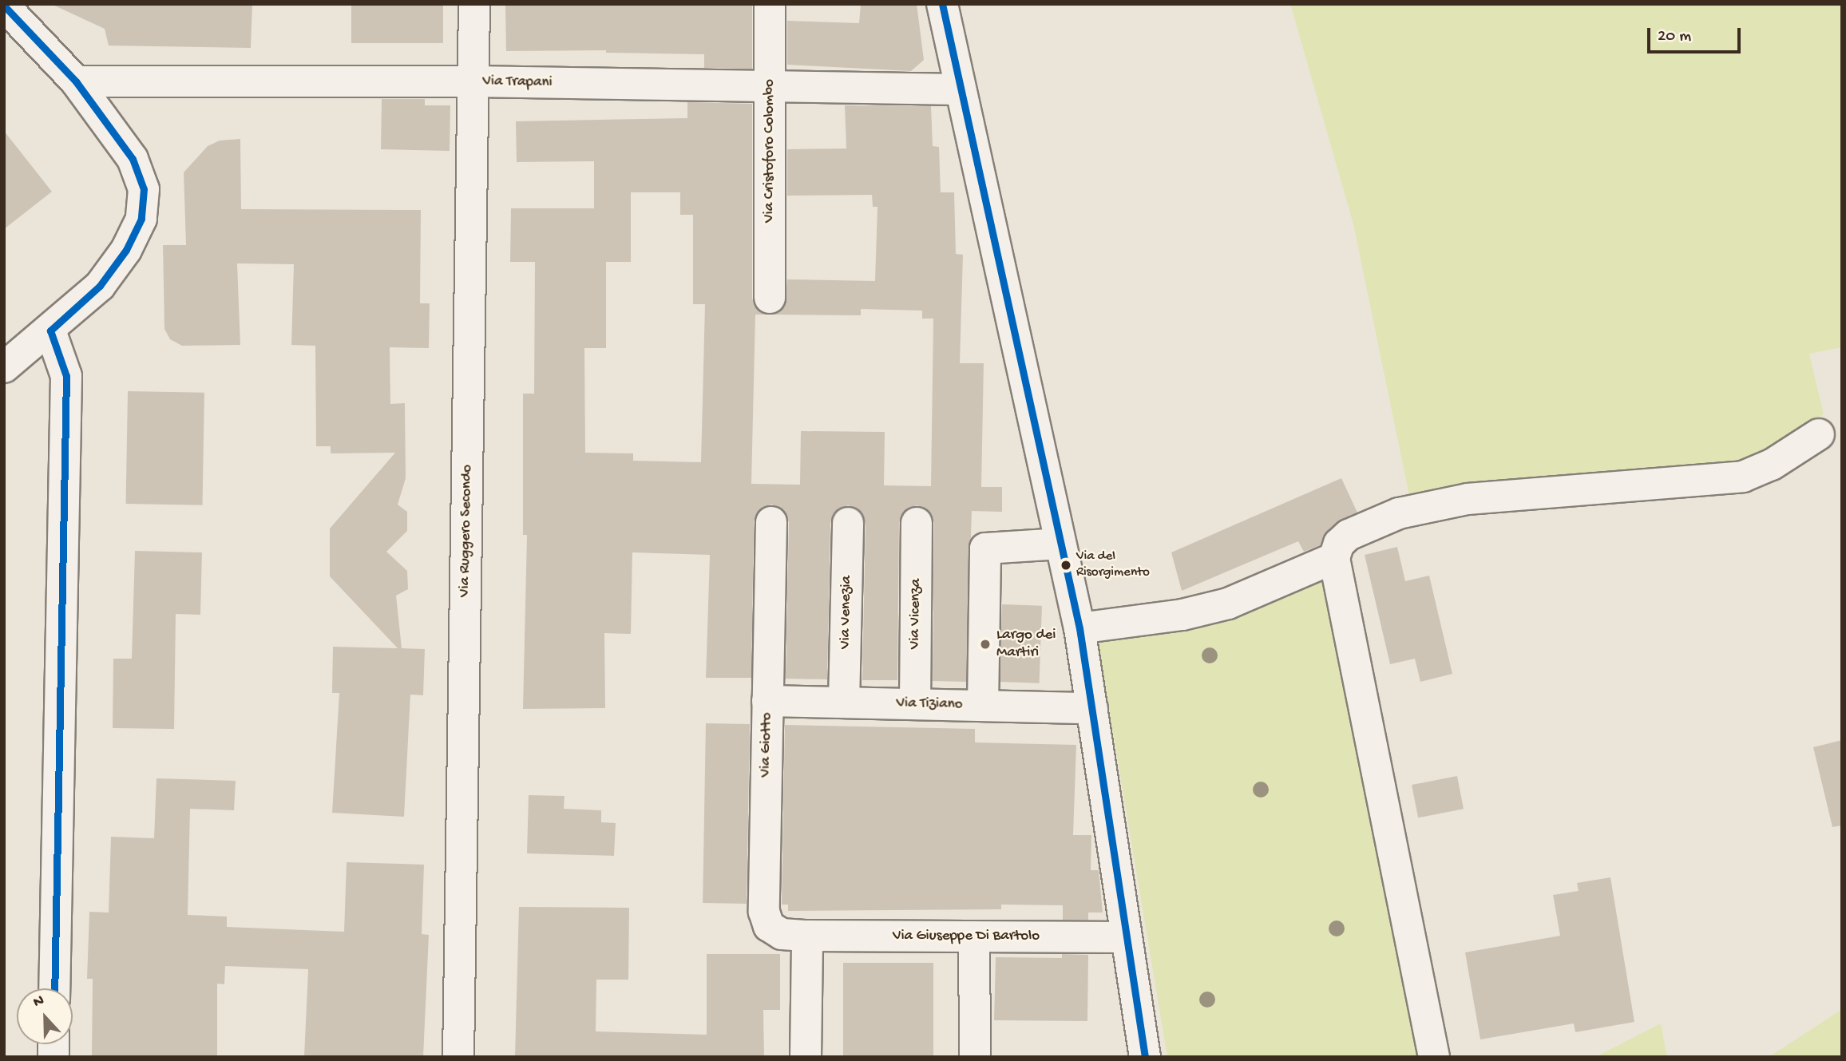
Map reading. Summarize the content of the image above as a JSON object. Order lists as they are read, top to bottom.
{
  "streets": {
    "street": [
      "Via Trapani",
      "Via Cristoforo Colombo",
      "Via Ruggero Secondo",
      "Via Venezia",
      "Via Vicenza",
      "Via Tiziano",
      "Via Giotto",
      "Via Giuseppe Di Bartolo"
    ]
  },
  "crossings": [
    ["Via Trapani", "Via Cristoforo Colombo"],
    ["Via Trapani", "Via Ruggero Secondo"],
    ["Via Venezia", "Via Tiziano"],
    ["Via Vicenza", "Via Tiziano"],
    ["Via Tiziano", "Via Giotto"],
    ["Via Giotto", "Via Giuseppe Di Bartolo"]
  ],
  "places": ["Via del Risorgimento", "Largo dei Martiri"],
  "scale_bar": "20 m",
  "north": "top"
}
